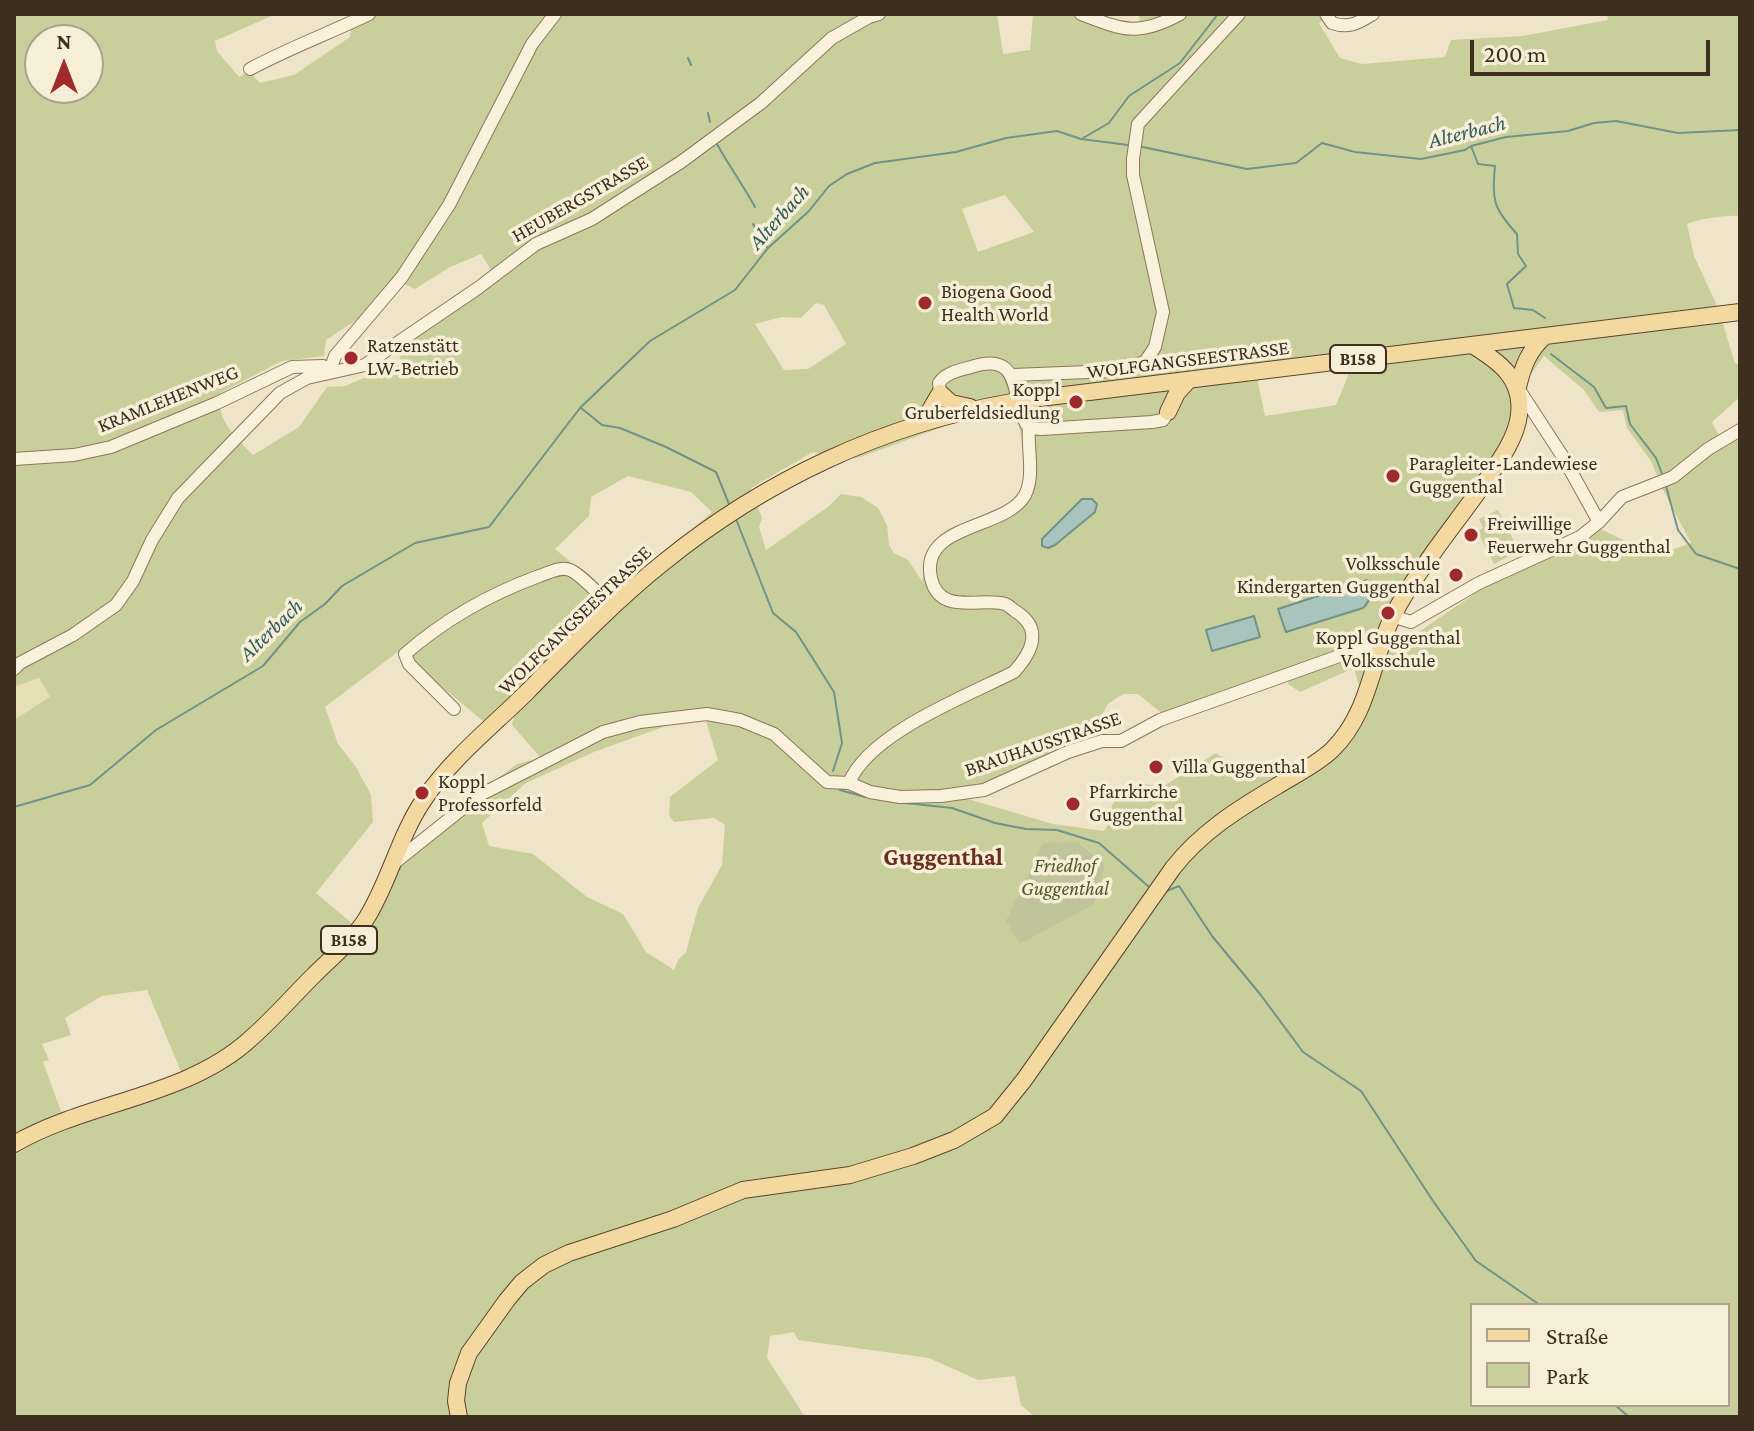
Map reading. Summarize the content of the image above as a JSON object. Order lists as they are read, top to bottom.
{
  "streets": {
    "main road": ["B158", "WOLFGANGSEESTRASSE"],
    "street": ["HEUBERGSTRASSE", "KRAMLEHENWEG", "BRAUHAUSSTRASSE"]
  },
  "crossings": [
    ["HEUBERGSTRASSE", "KRAMLEHENWEG"],
    ["WOLFGANGSEESTRASSE", "BRAUHAUSSTRASSE"]
  ],
  "districts": ["Guggenthal"],
  "water": ["Alterbach"],
  "parks": ["Friedhof Guggenthal"],
  "places": [
    "Biogena Good Health World",
    "Ratzenstätt LW-Betrieb",
    "Koppl Gruberfeldsiedlung",
    "Paragleiter-Landewiese Guggenthal",
    "Freiwillige Feuerwehr Guggenthal",
    "Volksschule Kindergarten Guggenthal",
    "Koppl Guggenthal Volksschule",
    "Villa Guggenthal",
    "Koppl Professorfeld",
    "Pfarrkirche Guggenthal"
  ],
  "legend": ["Straße", "Park"],
  "scale_bar": "200 m",
  "north": "top"
}
